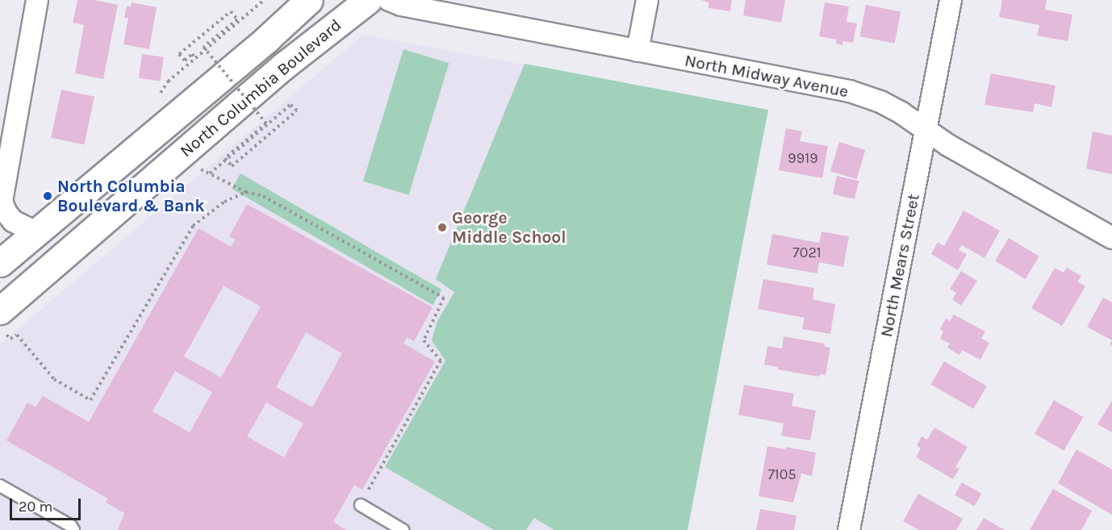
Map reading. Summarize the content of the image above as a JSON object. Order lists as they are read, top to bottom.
{
  "streets": {
    "main road": ["North Columbia Boulevard"],
    "street": ["North Midway Avenue", "North Mears Street"]
  },
  "crossings": [
    ["North Midway Avenue", "North Mears Street"]
  ],
  "places": ["North Columbia Boulevard & Bank", "George Middle School"],
  "house_numbers": ["9919", "7021", "7105"],
  "scale_bar": "20 m"
}
